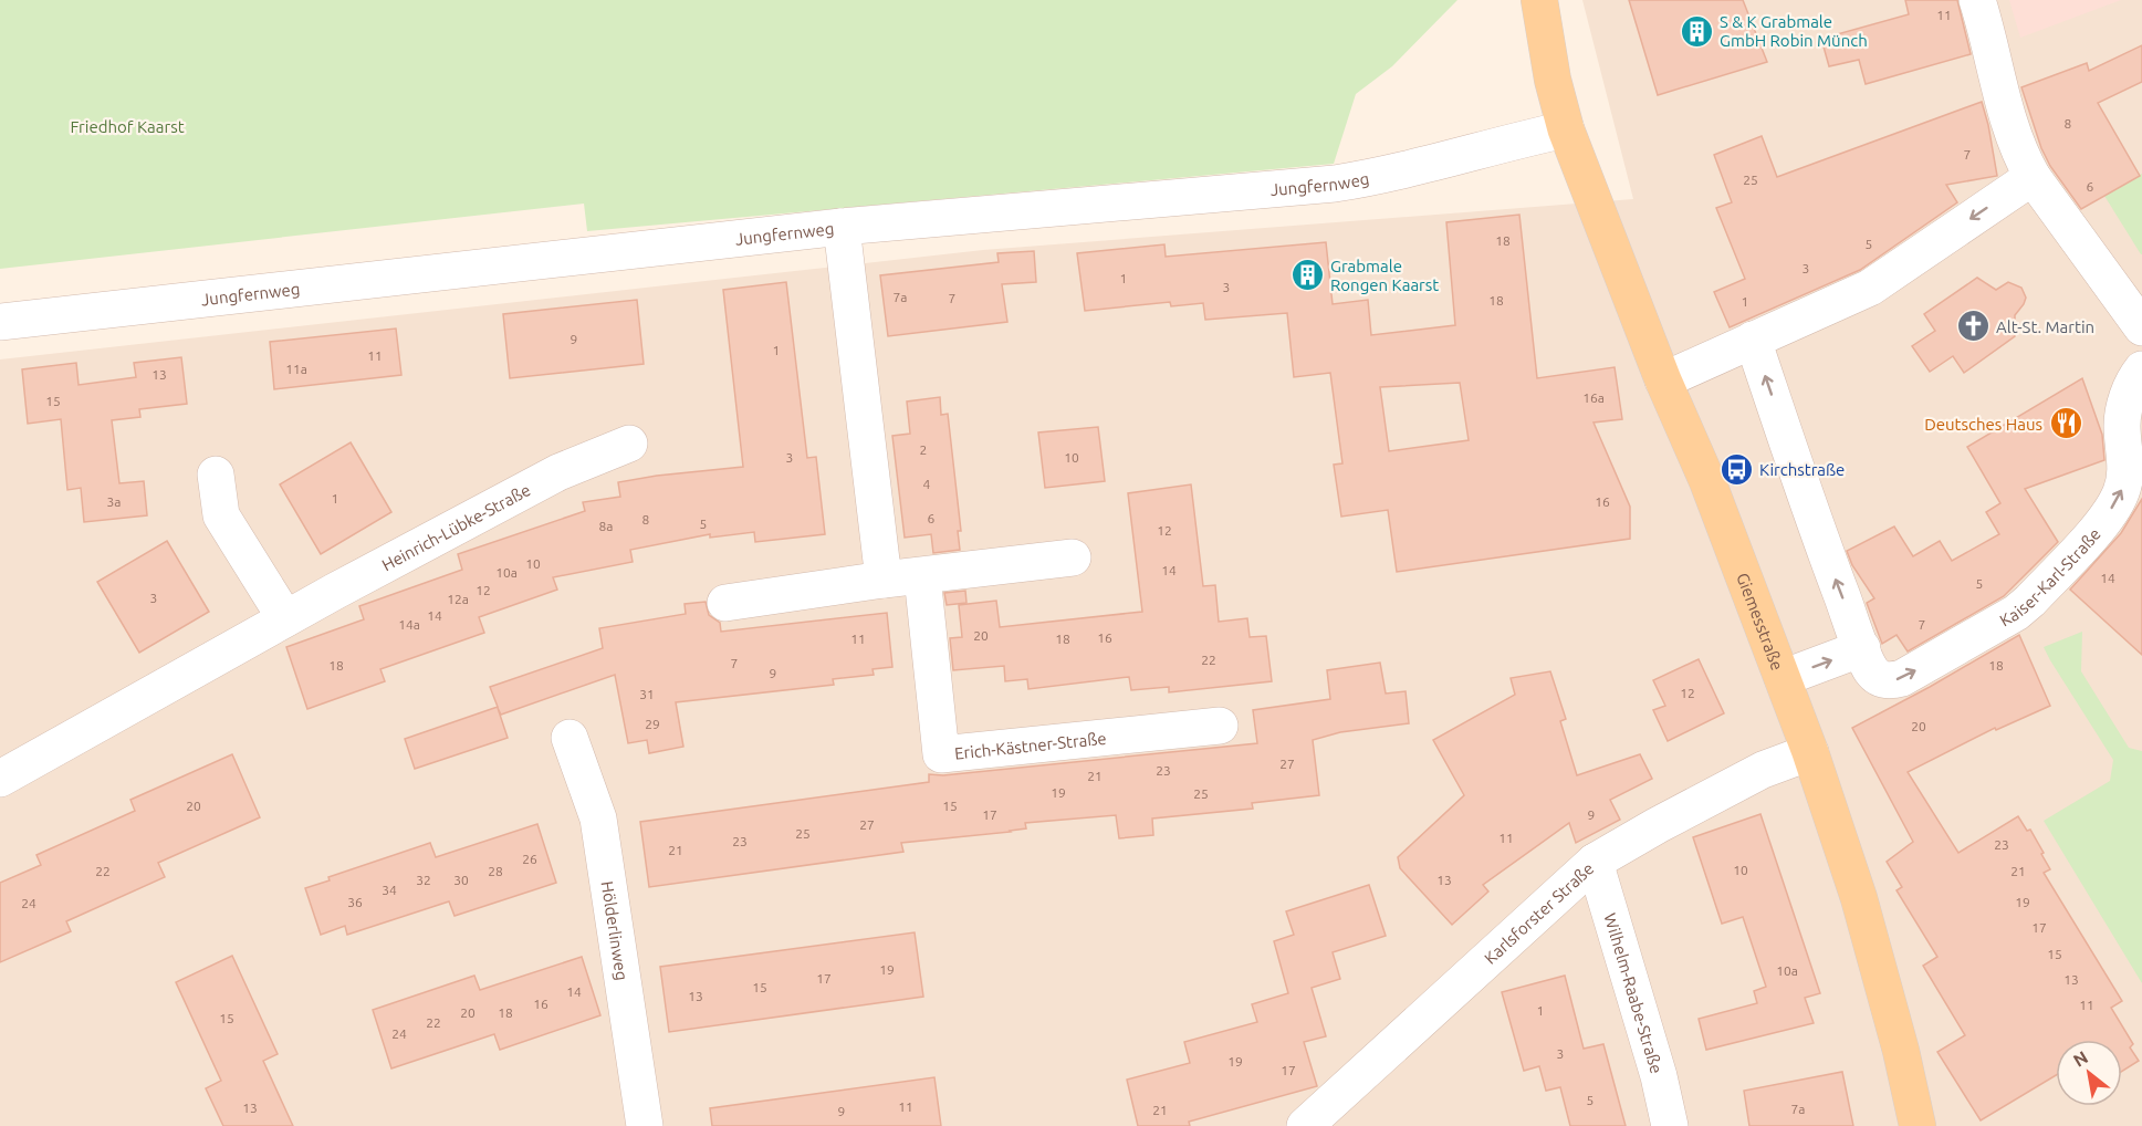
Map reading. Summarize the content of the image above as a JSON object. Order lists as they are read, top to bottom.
{
  "streets": {
    "main road": ["Giemesstraße"],
    "street": [
      "Jungfernweg",
      "Heinrich-Lübke-Straße",
      "Kaiser-Karl-Straße",
      "Erich-Kästner-Straße",
      "Karlsforster Straße",
      "Hölderlinweg",
      "Wilhelm-Raabe-Straße"
    ]
  },
  "crossings": [
    ["Jungfernweg", "Giemesstraße"],
    ["Giemesstraße", "Karlsforster Straße"],
    ["Karlsforster Straße", "Wilhelm-Raabe-Straße"]
  ],
  "parks": ["Friedhof Kaarst"],
  "places": {
    "building": ["S & K Grabmale GmbH Robin Münch", "Grabmale Rongen Kaarst"],
    "church": ["Alt-St. Martin"],
    "restaurant": ["Deutsches Haus"],
    "bus stop": ["Kirchstraße"]
  },
  "house_numbers": [
    "11",
    "8",
    "7",
    "25",
    "6",
    "18",
    "5",
    "3",
    "1",
    "3",
    "7a",
    "7",
    "18",
    "1",
    "9",
    "1",
    "11",
    "11a",
    "13",
    "16a",
    "15",
    "2",
    "3",
    "10",
    "4",
    "1",
    "3a",
    "16",
    "6",
    "8",
    "5",
    "8a",
    "12",
    "10",
    "14",
    "10a",
    "14",
    "5",
    "12",
    "3",
    "12a",
    "14",
    "14a",
    "7",
    "20",
    "16",
    "11",
    "18",
    "22",
    "7",
    "18",
    "18",
    "9",
    "12",
    "31",
    "29",
    "20",
    "27",
    "23",
    "21",
    "19",
    "25",
    "20",
    "15",
    "17",
    "9",
    "27",
    "25",
    "11",
    "23",
    "23",
    "21",
    "26",
    "10",
    "22",
    "28",
    "21",
    "32",
    "30",
    "13",
    "34",
    "36",
    "19",
    "24",
    "17",
    "15",
    "19",
    "10a",
    "17",
    "13",
    "15",
    "14",
    "13",
    "16",
    "11",
    "1",
    "20",
    "18",
    "15",
    "22",
    "24",
    "3",
    "19",
    "17",
    "5",
    "11",
    "13",
    "7a",
    "21",
    "9"
  ],
  "north": "top left"
}
